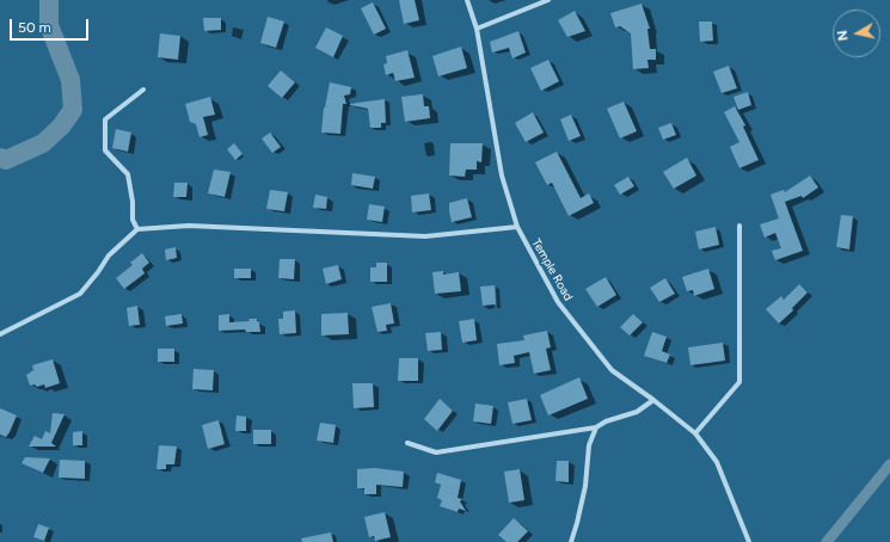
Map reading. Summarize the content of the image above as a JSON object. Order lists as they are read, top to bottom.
{
  "streets": {
    "street": ["Temple Road"]
  },
  "scale_bar": "50 m",
  "north": "left"
}
